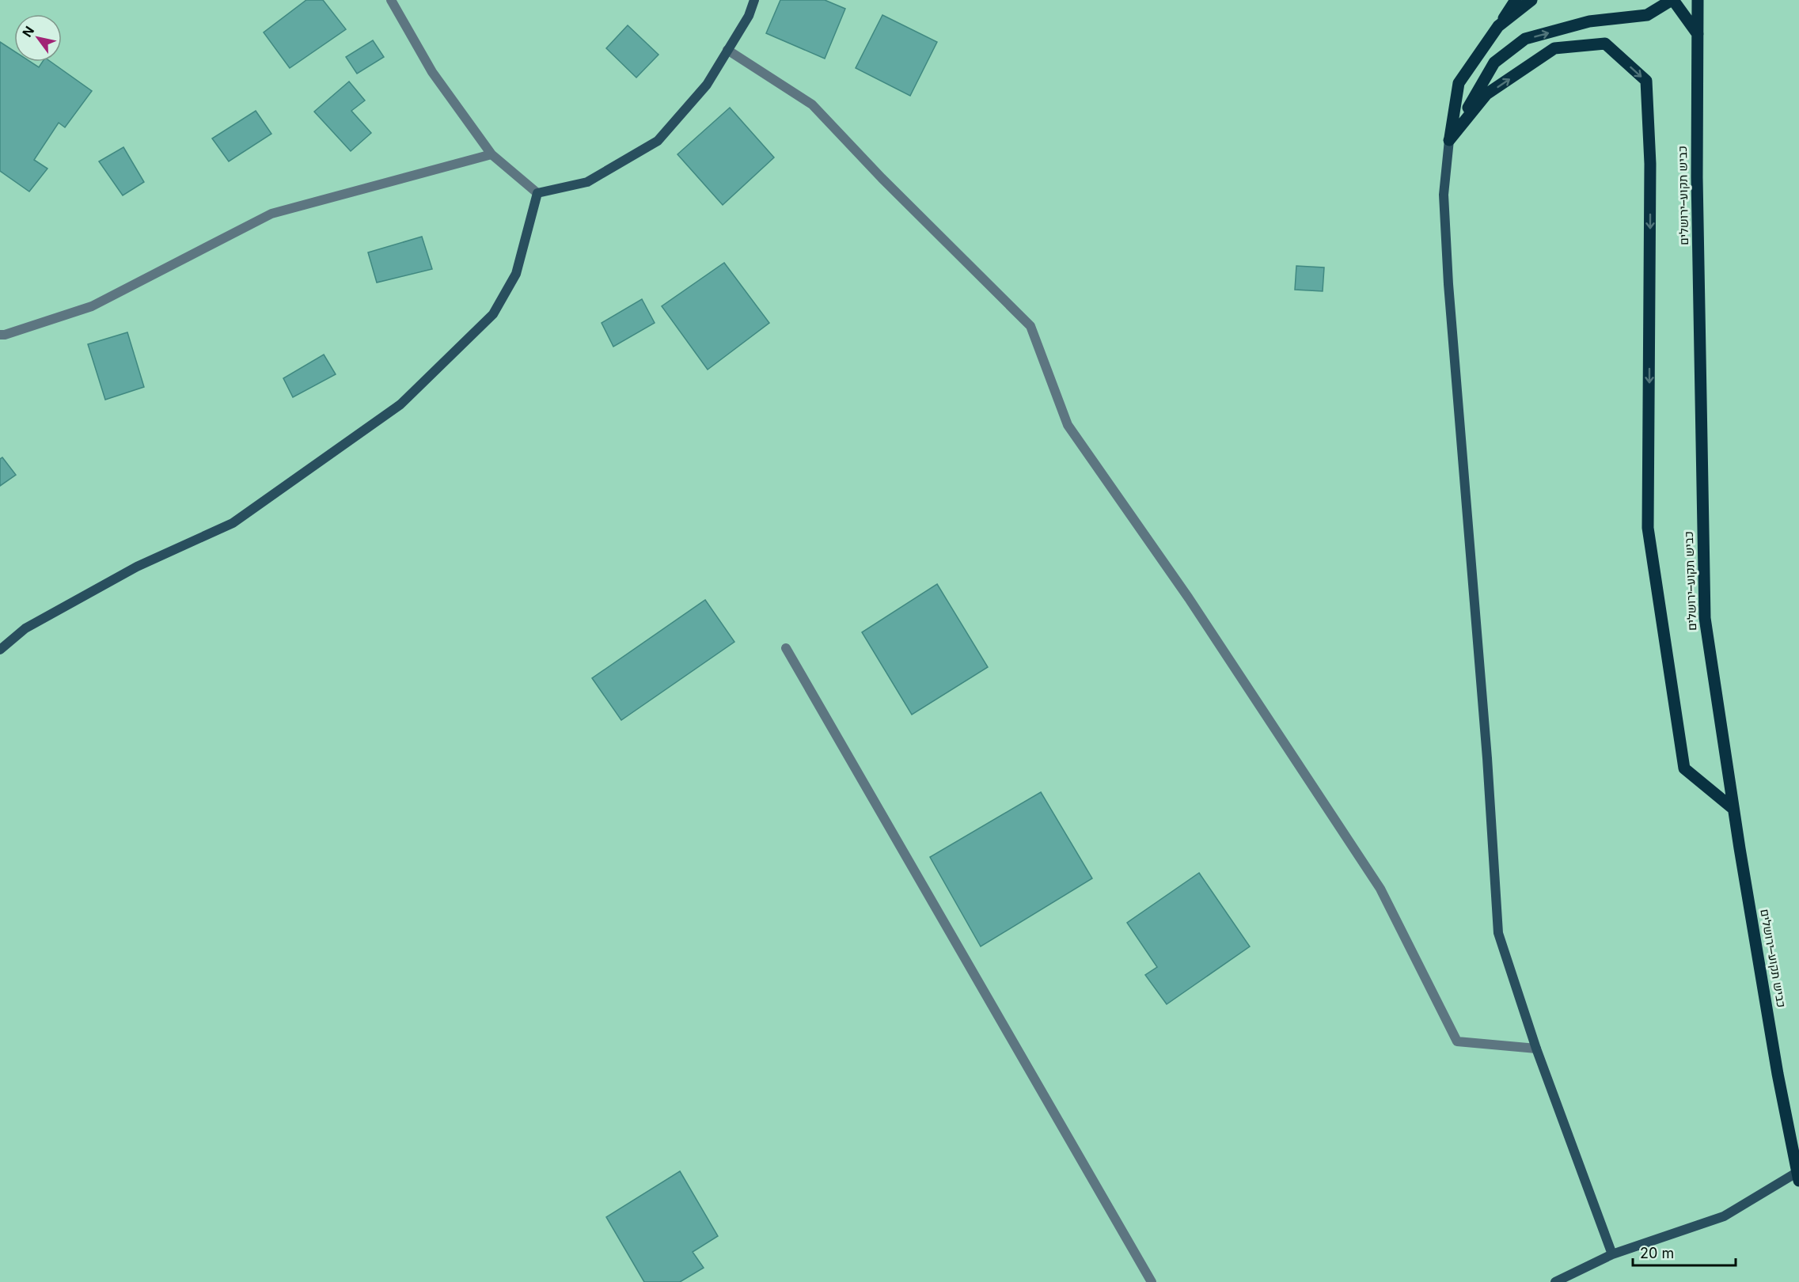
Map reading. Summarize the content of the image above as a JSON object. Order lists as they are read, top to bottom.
{
  "streets": {
    "main road": ["כביש תקוע–ירושלים"]
  },
  "scale_bar": "20 m",
  "north": "top left"
}
